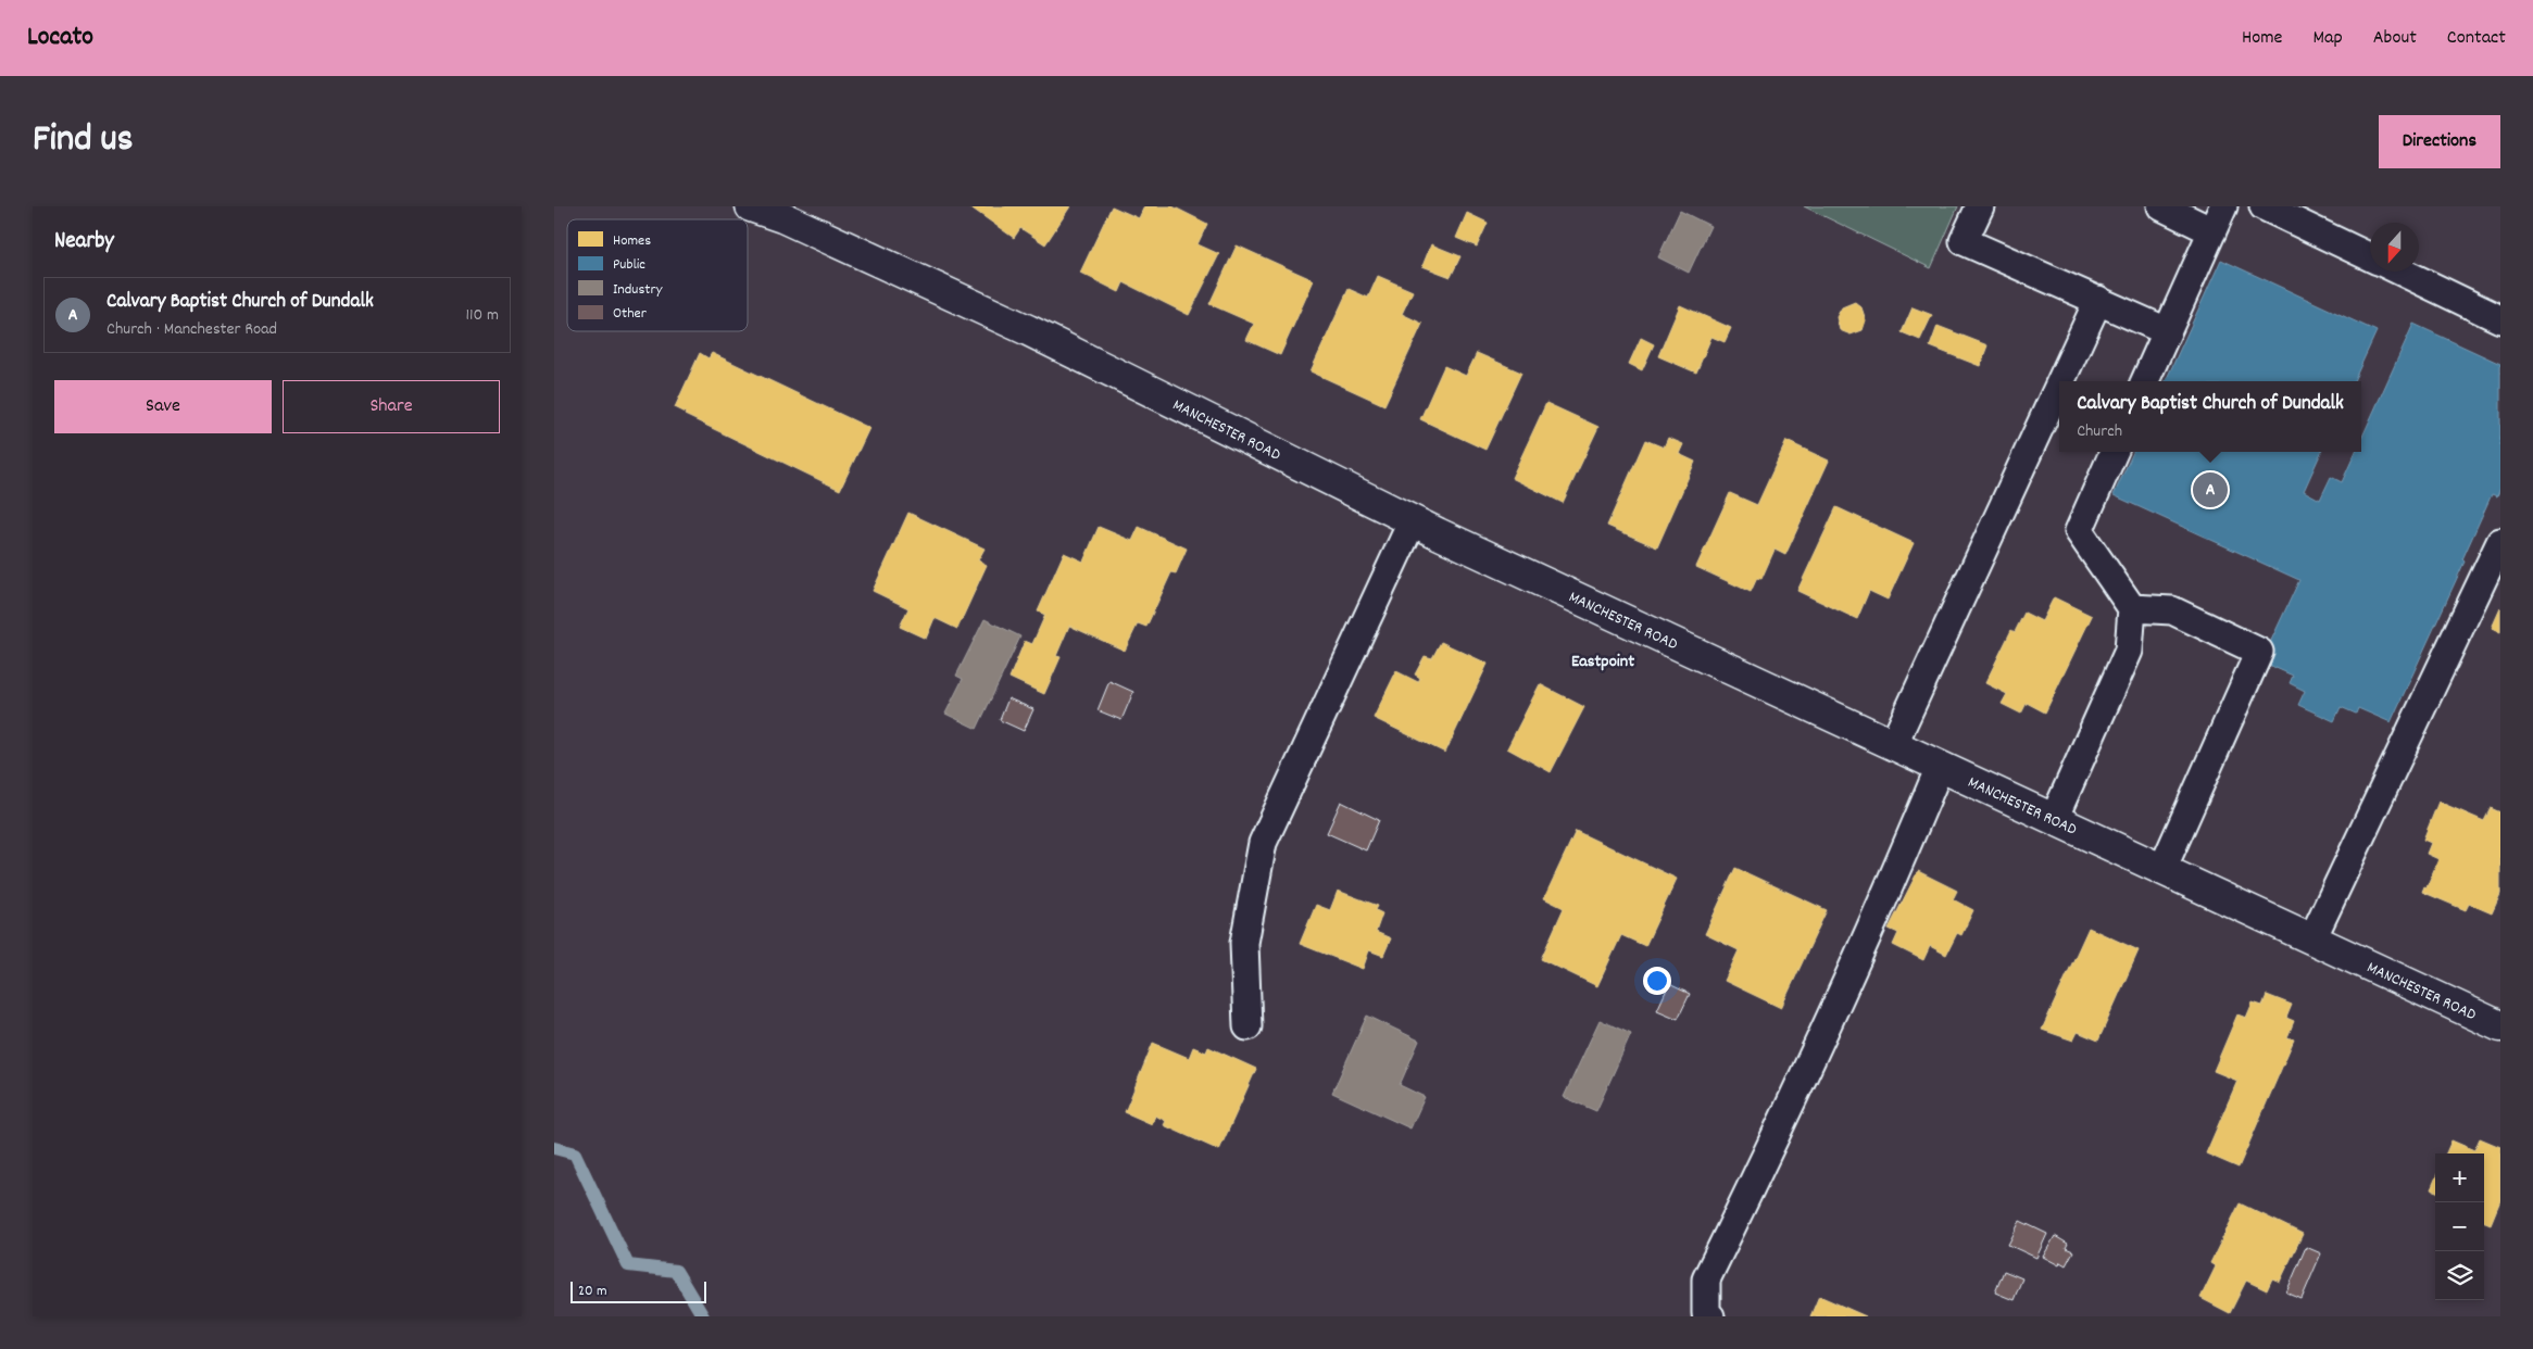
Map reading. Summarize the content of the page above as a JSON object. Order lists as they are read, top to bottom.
{
  "streets": {
    "street": ["MANCHESTER ROAD"]
  },
  "districts": ["Eastpoint"],
  "legend": [
    "Homes",
    "Public",
    "Industry",
    "Other"
  ],
  "scale_bar": "20 m",
  "north": "bottom",
  "page": {
    "header": "Locato",
    "nav": [
      "Home",
      "Map",
      "About",
      "Contact"
    ],
    "title": "Find us",
    "buttons": [
      "Directions",
      ["Save", "Share"]
    ],
    "heading": "Nearby",
    "list": [
      {
        "mark": "A",
        "name": "Calvary Baptist Church of Dundalk",
        "note": "Church · Manchester Road",
        "value": "110 m"
      }
    ],
    "popup": ["Calvary Baptist Church of Dundalk", "Church"],
    "pins": "A",
    "map_buttons": ["+", "−"],
    "scale": "20 m"
  }
}
